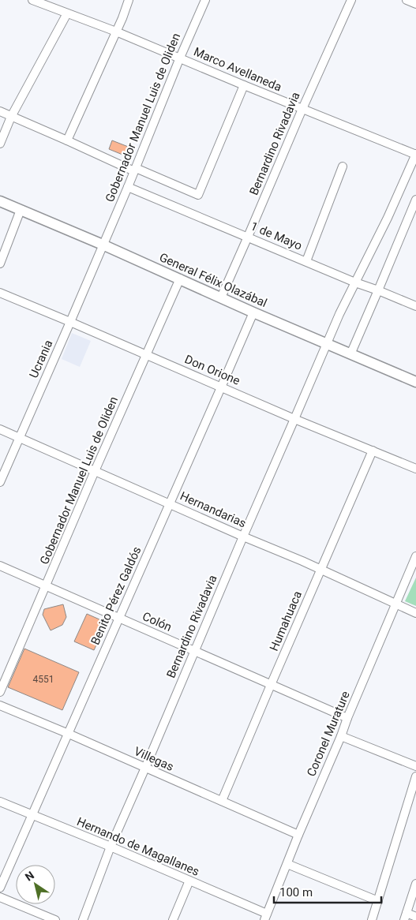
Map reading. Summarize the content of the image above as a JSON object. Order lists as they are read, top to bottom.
{
  "streets": {
    "street": [
      "Marco Avellaneda",
      "Gobernador Manuel Luis de Oliden",
      "Bernardino Rivadavia",
      "1 de Mayo",
      "General Félix Olazábal",
      "Ucrania",
      "Don Orione",
      "Hernandarias",
      "Benito Pérez Galdós",
      "Humahuaca",
      "Colón",
      "Coronel Murature",
      "Villegas",
      "Hernando de Magallanes"
    ]
  },
  "crossings": [
    ["Marco Avellaneda", "Gobernador Manuel Luis de Oliden"],
    ["Marco Avellaneda", "Bernardino Rivadavia"],
    ["Gobernador Manuel Luis de Oliden", "1 de Mayo"],
    ["Gobernador Manuel Luis de Oliden", "General Félix Olazábal"],
    ["Gobernador Manuel Luis de Oliden", "Ucrania"],
    ["Gobernador Manuel Luis de Oliden", "Don Orione"],
    ["Gobernador Manuel Luis de Oliden", "Hernandarias"],
    ["Gobernador Manuel Luis de Oliden", "Colón"],
    ["Bernardino Rivadavia", "1 de Mayo"],
    ["Bernardino Rivadavia", "General Félix Olazábal"],
    ["Bernardino Rivadavia", "Don Orione"],
    ["Bernardino Rivadavia", "Hernandarias"],
    ["Bernardino Rivadavia", "Colón"],
    ["Bernardino Rivadavia", "Villegas"],
    ["Bernardino Rivadavia", "Hernando de Magallanes"],
    ["General Félix Olazábal", "Ucrania"],
    ["General Félix Olazábal", "Benito Pérez Galdós"],
    ["Ucrania", "Don Orione"],
    ["Ucrania", "Hernandarias"],
    ["Don Orione", "Benito Pérez Galdós"],
    ["Don Orione", "Humahuaca"],
    ["Hernandarias", "Benito Pérez Galdós"],
    ["Hernandarias", "Humahuaca"],
    ["Hernandarias", "Coronel Murature"],
    ["Benito Pérez Galdós", "Colón"],
    ["Benito Pérez Galdós", "Villegas"],
    ["Benito Pérez Galdós", "Hernando de Magallanes"],
    ["Humahuaca", "Colón"],
    ["Humahuaca", "Villegas"],
    ["Colón", "Coronel Murature"],
    ["Coronel Murature", "Villegas"],
    ["Coronel Murature", "Hernando de Magallanes"]
  ],
  "house_numbers": ["4551"],
  "scale_bar": "100 m",
  "north": "top left"
}
